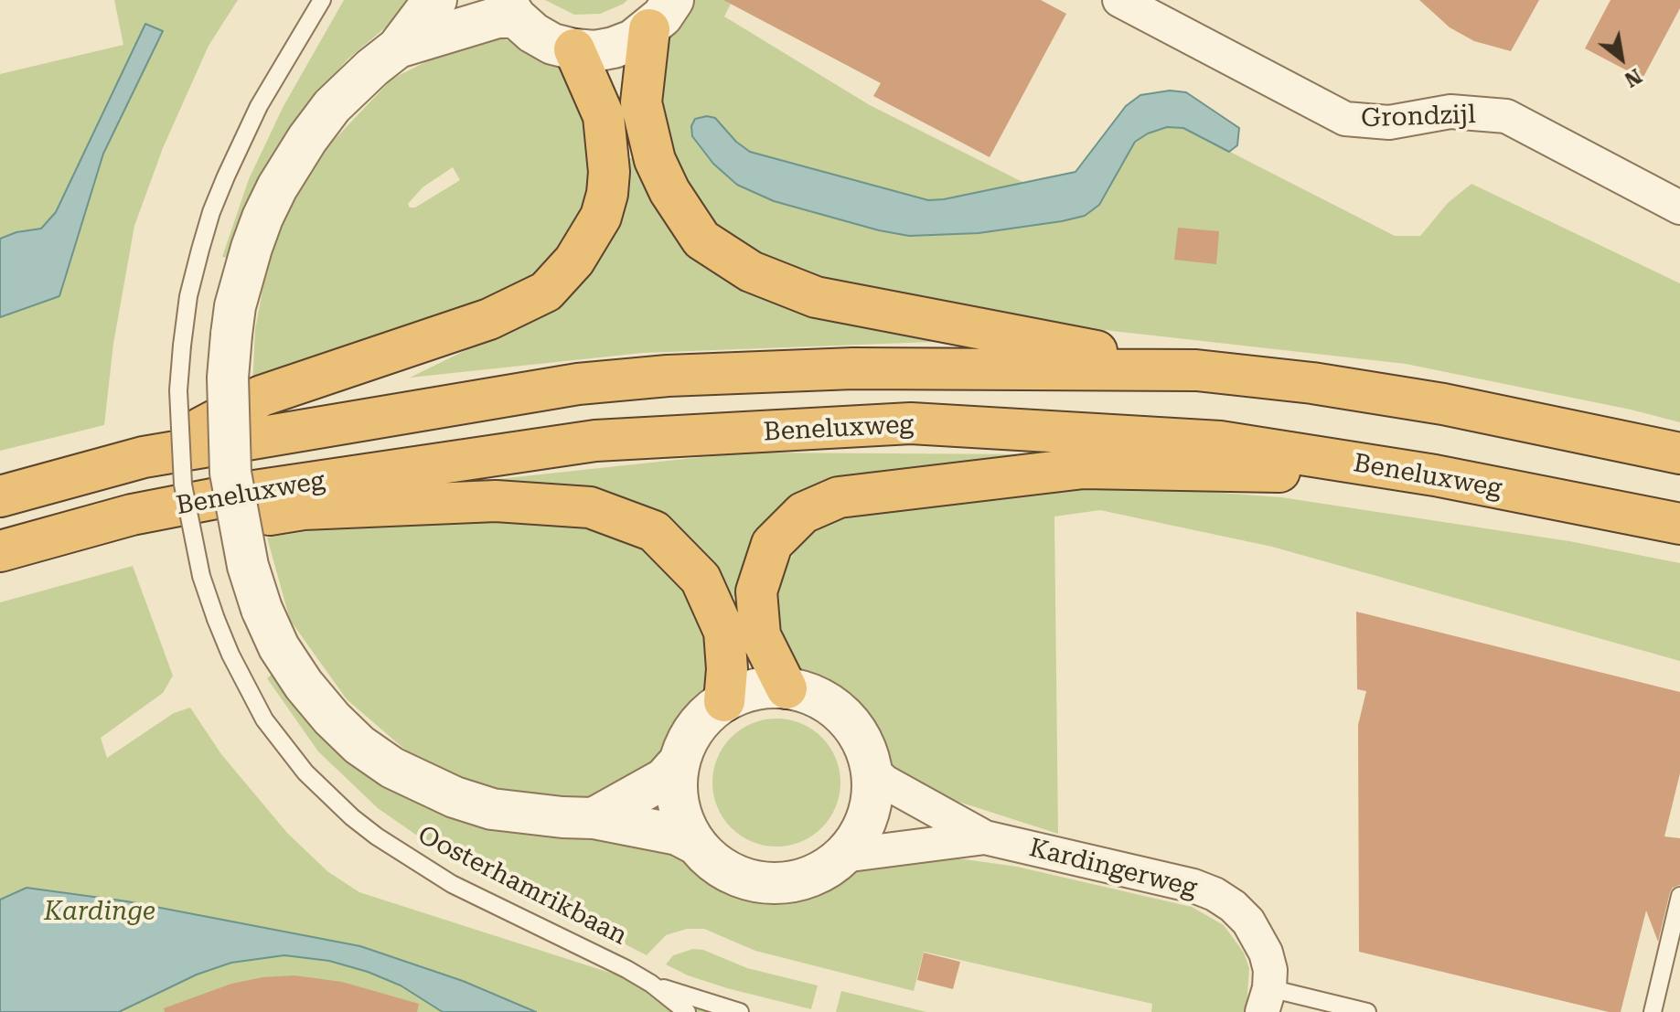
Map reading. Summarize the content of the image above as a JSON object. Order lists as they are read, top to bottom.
{
  "streets": {
    "highway": ["Beneluxweg"],
    "street": ["Grondzijl", "Kardingerweg"],
    "lane": ["Oosterhamrikbaan"]
  },
  "parks": ["Kardinge"],
  "north": "bottom right"
}
